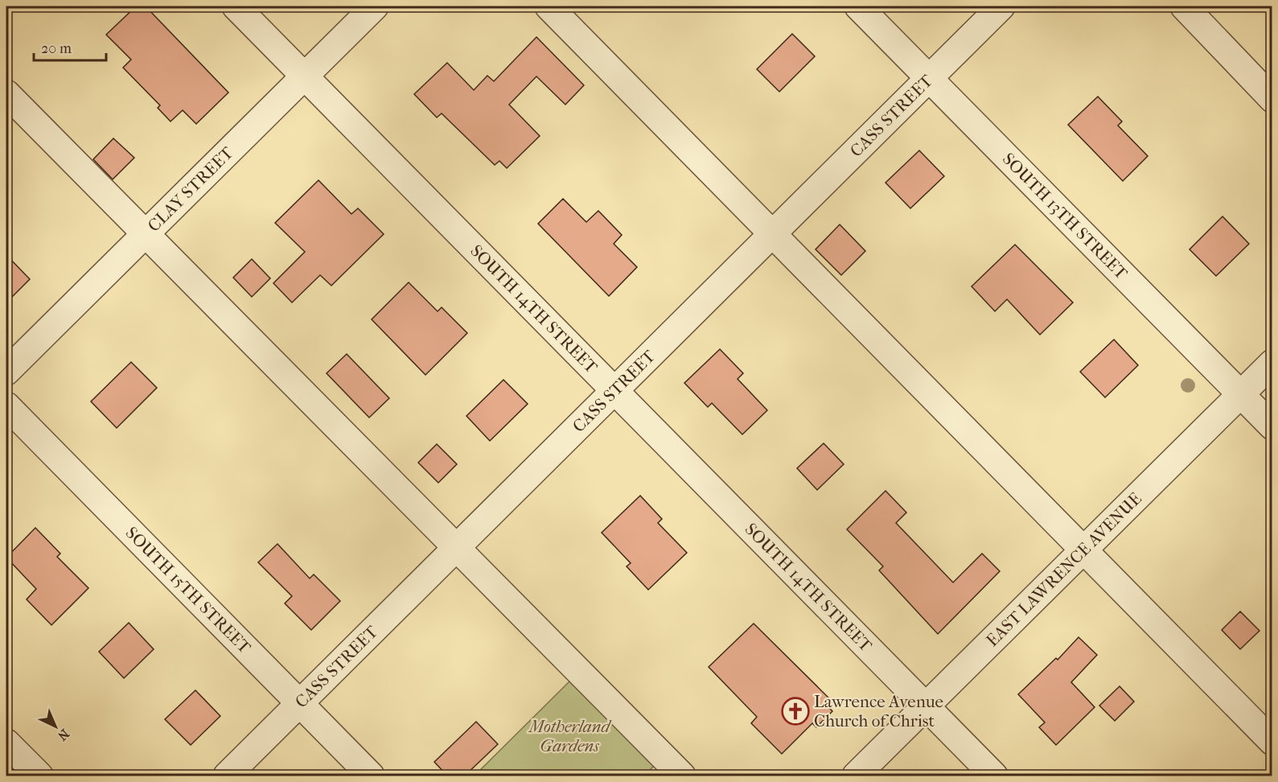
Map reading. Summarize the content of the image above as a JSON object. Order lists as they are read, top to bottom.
{
  "streets": {
    "street": [
      "CASS STREET",
      "CLAY STREET",
      "SOUTH 13TH STREET",
      "SOUTH 14TH STREET",
      "EAST LAWRENCE AVENUE",
      "SOUTH 15TH STREET"
    ]
  },
  "crossings": [
    ["CASS STREET", "SOUTH 13TH STREET"],
    ["CASS STREET", "SOUTH 14TH STREET"],
    ["CASS STREET", "SOUTH 15TH STREET"],
    ["CLAY STREET", "SOUTH 14TH STREET"],
    ["SOUTH 13TH STREET", "EAST LAWRENCE AVENUE"],
    ["SOUTH 14TH STREET", "EAST LAWRENCE AVENUE"]
  ],
  "parks": ["Motherland Gardens"],
  "places": {
    "church": ["Lawrence Avenue Church of Christ"]
  },
  "scale_bar": "20 m",
  "north": "bottom right"
}
